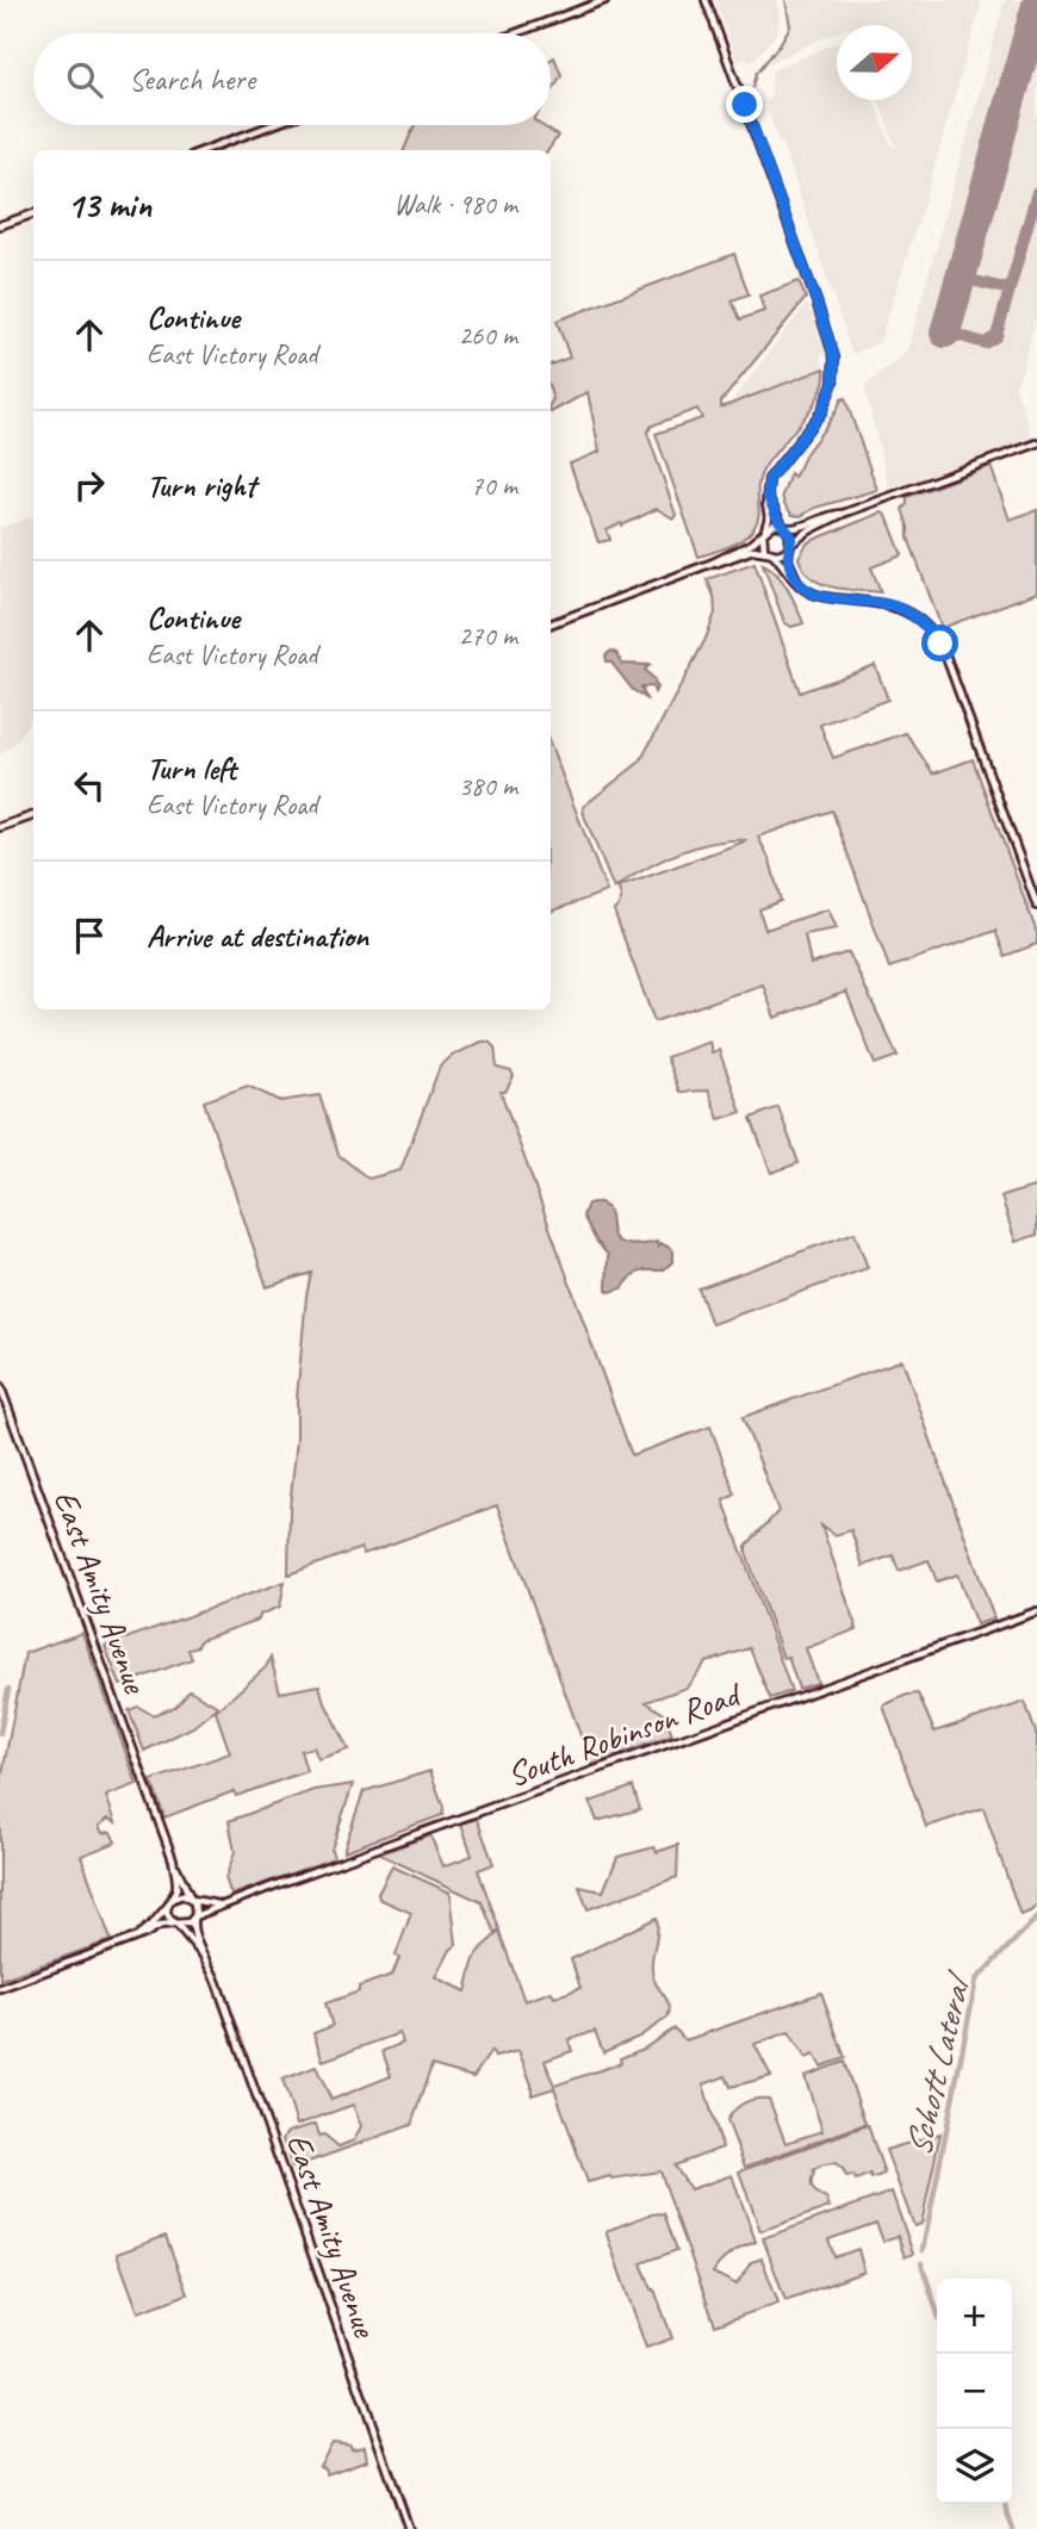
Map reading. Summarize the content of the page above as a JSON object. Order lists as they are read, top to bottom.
{
  "streets": {
    "street": ["East Amity Avenue", "South Robinson Road"]
  },
  "crossings": [
    ["East Amity Avenue", "South Robinson Road"]
  ],
  "water": ["Schott Lateral"],
  "north": "right",
  "page": {
    "search": "Search here",
    "heading": ["13 min", "Walk · 980 m"],
    "list": [
      ["Continue", "East Victory Road", "260 m"],
      ["Turn right", "70 m"],
      ["Continue", "East Victory Road", "270 m"],
      ["Turn left", "East Victory Road", "380 m"],
      "Arrive at destination"
    ],
    "map_buttons": ["+", "−"]
  }
}
